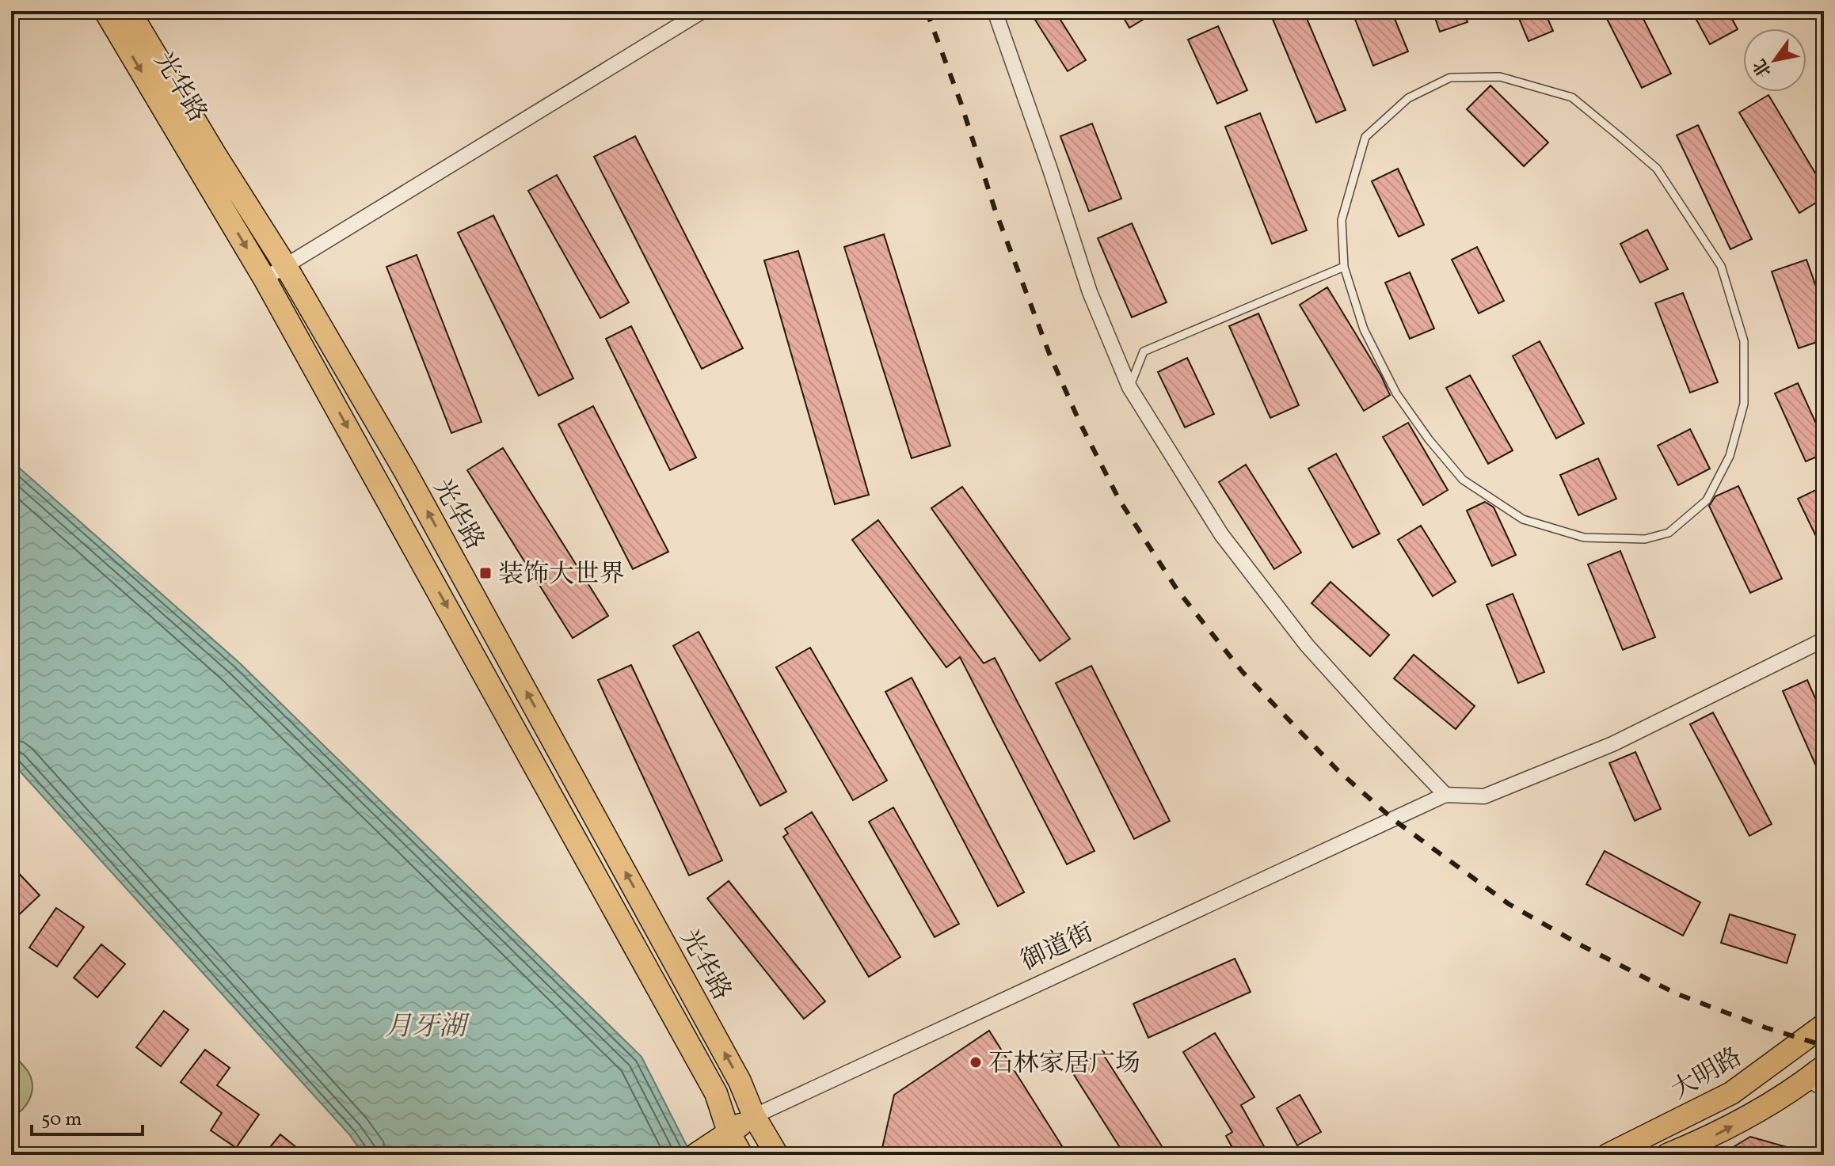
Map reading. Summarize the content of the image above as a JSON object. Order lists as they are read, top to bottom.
{
  "streets": {
    "main road": ["光华路", "大明路"],
    "street": ["御道街"]
  },
  "crossings": [
    ["光华路", "御道街"]
  ],
  "water": ["月牙湖"],
  "places": {
    "transit": ["装饰大世界"],
    "other": ["石林家居广场"]
  },
  "scale_bar": "50 m",
  "north": "bottom left"
}
